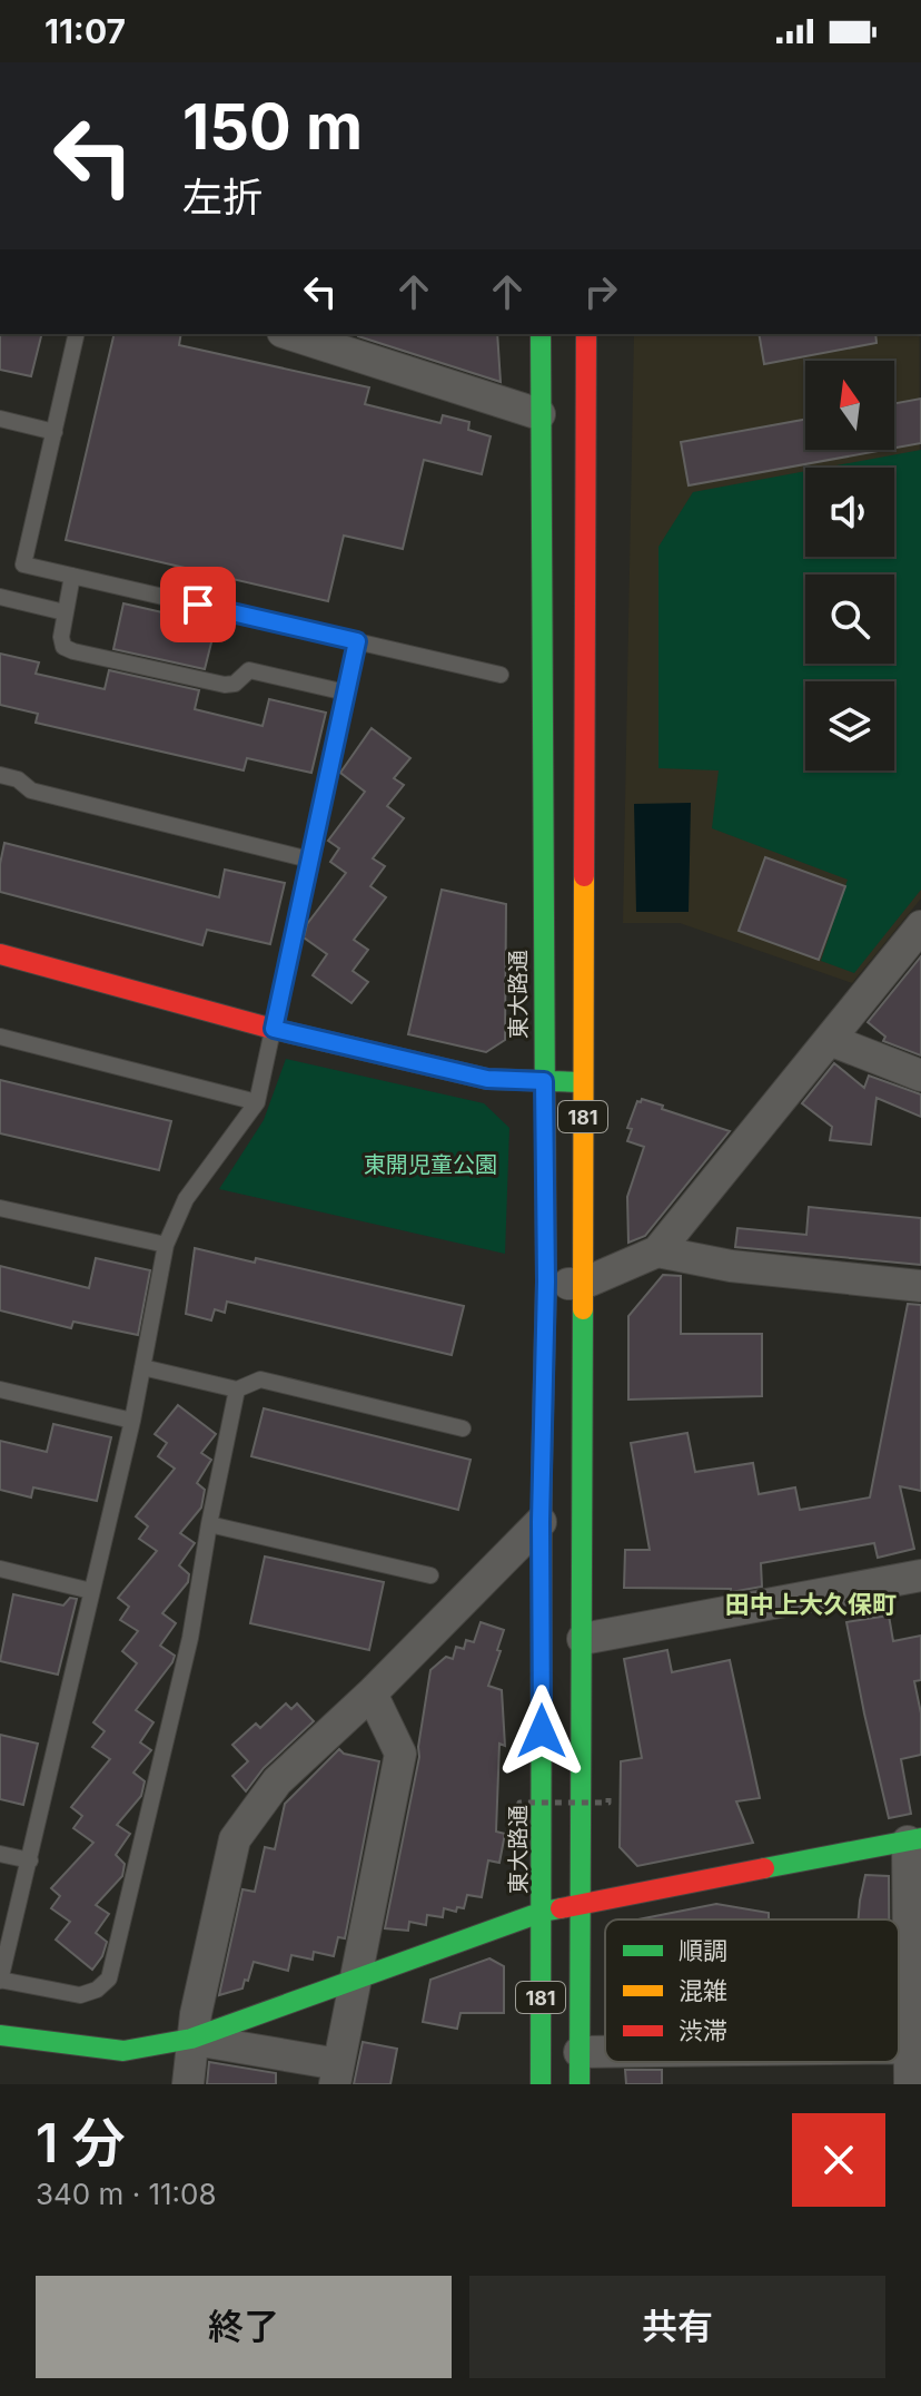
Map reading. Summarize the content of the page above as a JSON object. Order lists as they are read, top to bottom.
{
  "streets": {
    "main road": ["東大路通", "181"]
  },
  "districts": ["田中上大久保町"],
  "parks": ["東開児童公園"],
  "legend": ["順調", "混雑", "渋滞"],
  "north": "top",
  "page": {
    "status": "11:07",
    "turn": ["150 m", "左折"],
    "heading": ["1 分", "340 m · 11:08"],
    "buttons": ["終了", "共有"]
  }
}
